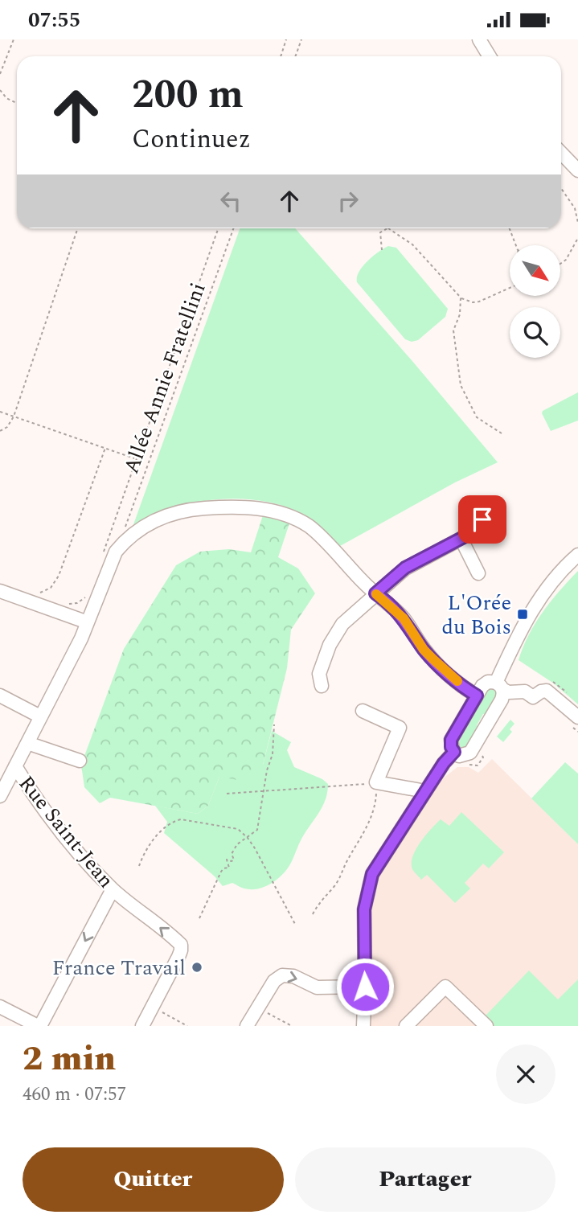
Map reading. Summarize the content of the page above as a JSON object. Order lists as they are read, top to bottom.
{
  "streets": {
    "street": ["Rue Saint-Jean"],
    "path": ["Allée Annie Fratellini"]
  },
  "places": {
    "transit": ["L'Orée du Bois"],
    "other": ["France Travail"]
  },
  "north": "bottom right",
  "page": {
    "status": "07:55",
    "turn": ["200 m", "Continuez"],
    "heading": ["2 min", "460 m · 07:57"],
    "buttons": ["Quitter", "Partager"]
  }
}
